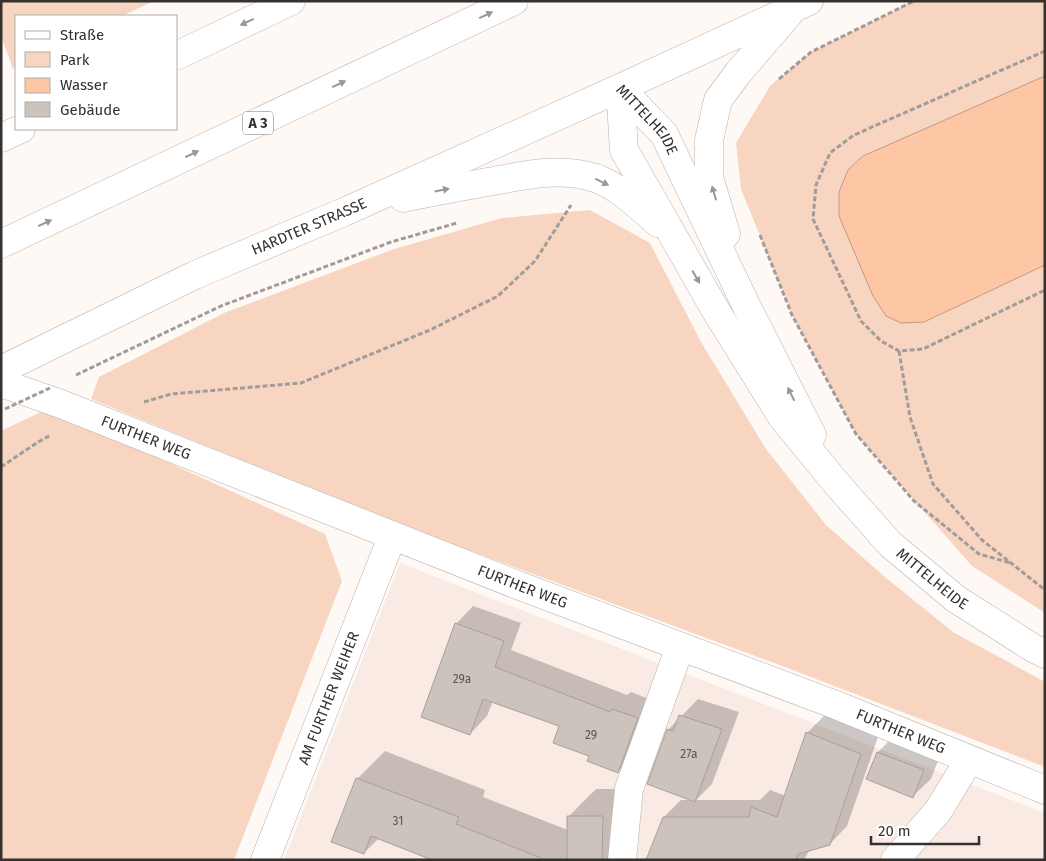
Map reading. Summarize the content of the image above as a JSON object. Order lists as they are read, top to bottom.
{
  "streets": {
    "main road": [
      "A 3",
      "MITTELHEIDE",
      "HARDTER STRASSE",
      "FURTHER WEG",
      "AM FURTHER WEIHER"
    ]
  },
  "crossings": [
    ["MITTELHEIDE", "HARDTER STRASSE"],
    ["HARDTER STRASSE", "FURTHER WEG"],
    ["FURTHER WEG", "AM FURTHER WEIHER"]
  ],
  "house_numbers": [
    "29a",
    "29",
    "27a",
    "31"
  ],
  "legend": [
    "Straße",
    "Park",
    "Wasser",
    "Gebäude"
  ],
  "scale_bar": "20 m"
}
